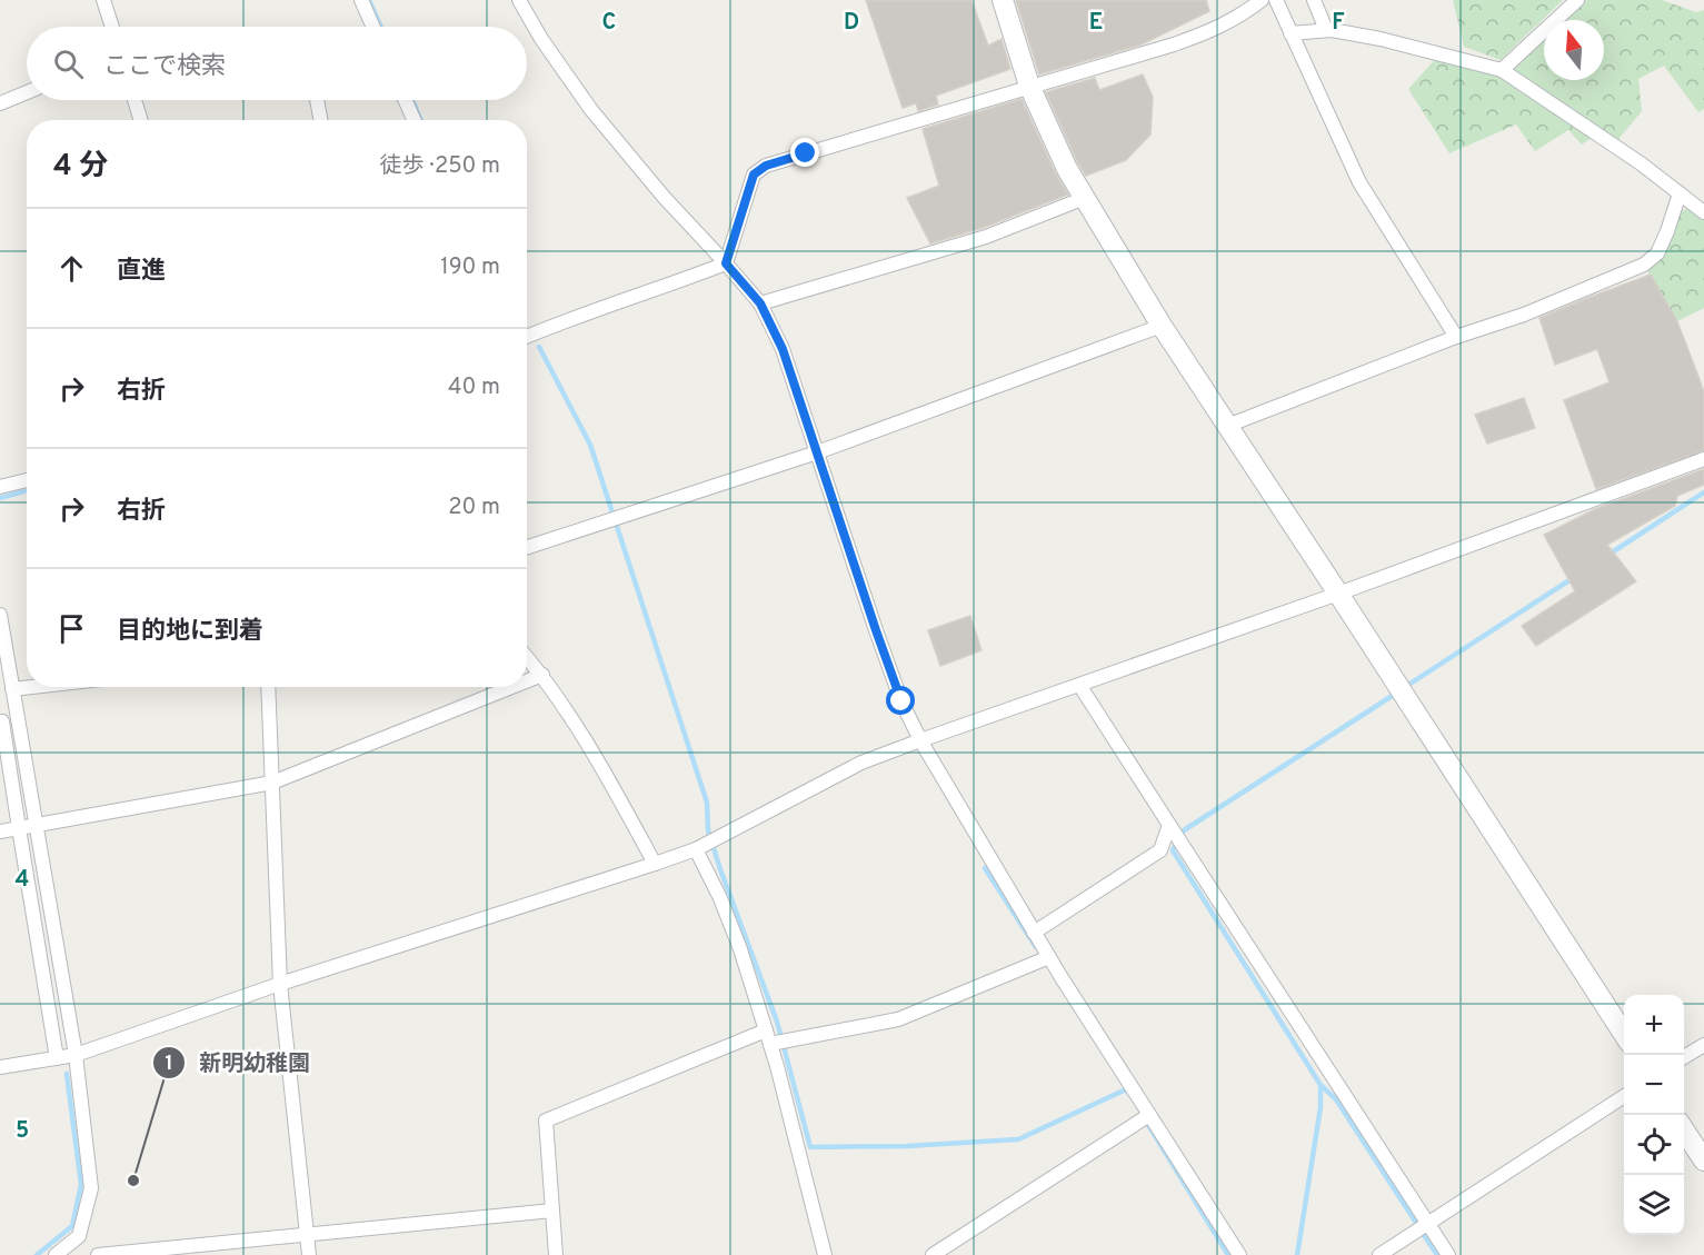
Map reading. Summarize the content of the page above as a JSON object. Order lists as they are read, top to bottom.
{
  "places": ["新明幼稚園"],
  "north": "top",
  "page": {
    "search": "ここで検索",
    "heading": ["4 分", "徒歩 · 250 m"],
    "list": [
      ["直進", "190 m"],
      ["右折", "40 m"],
      ["右折", "20 m"],
      "目的地に到着"
    ],
    "map_buttons": ["+", "−"]
  },
  "grid": {
    "columns": [
      "C",
      "D",
      "E",
      "F"
    ],
    "rows": ["4", "5"]
  }
}
